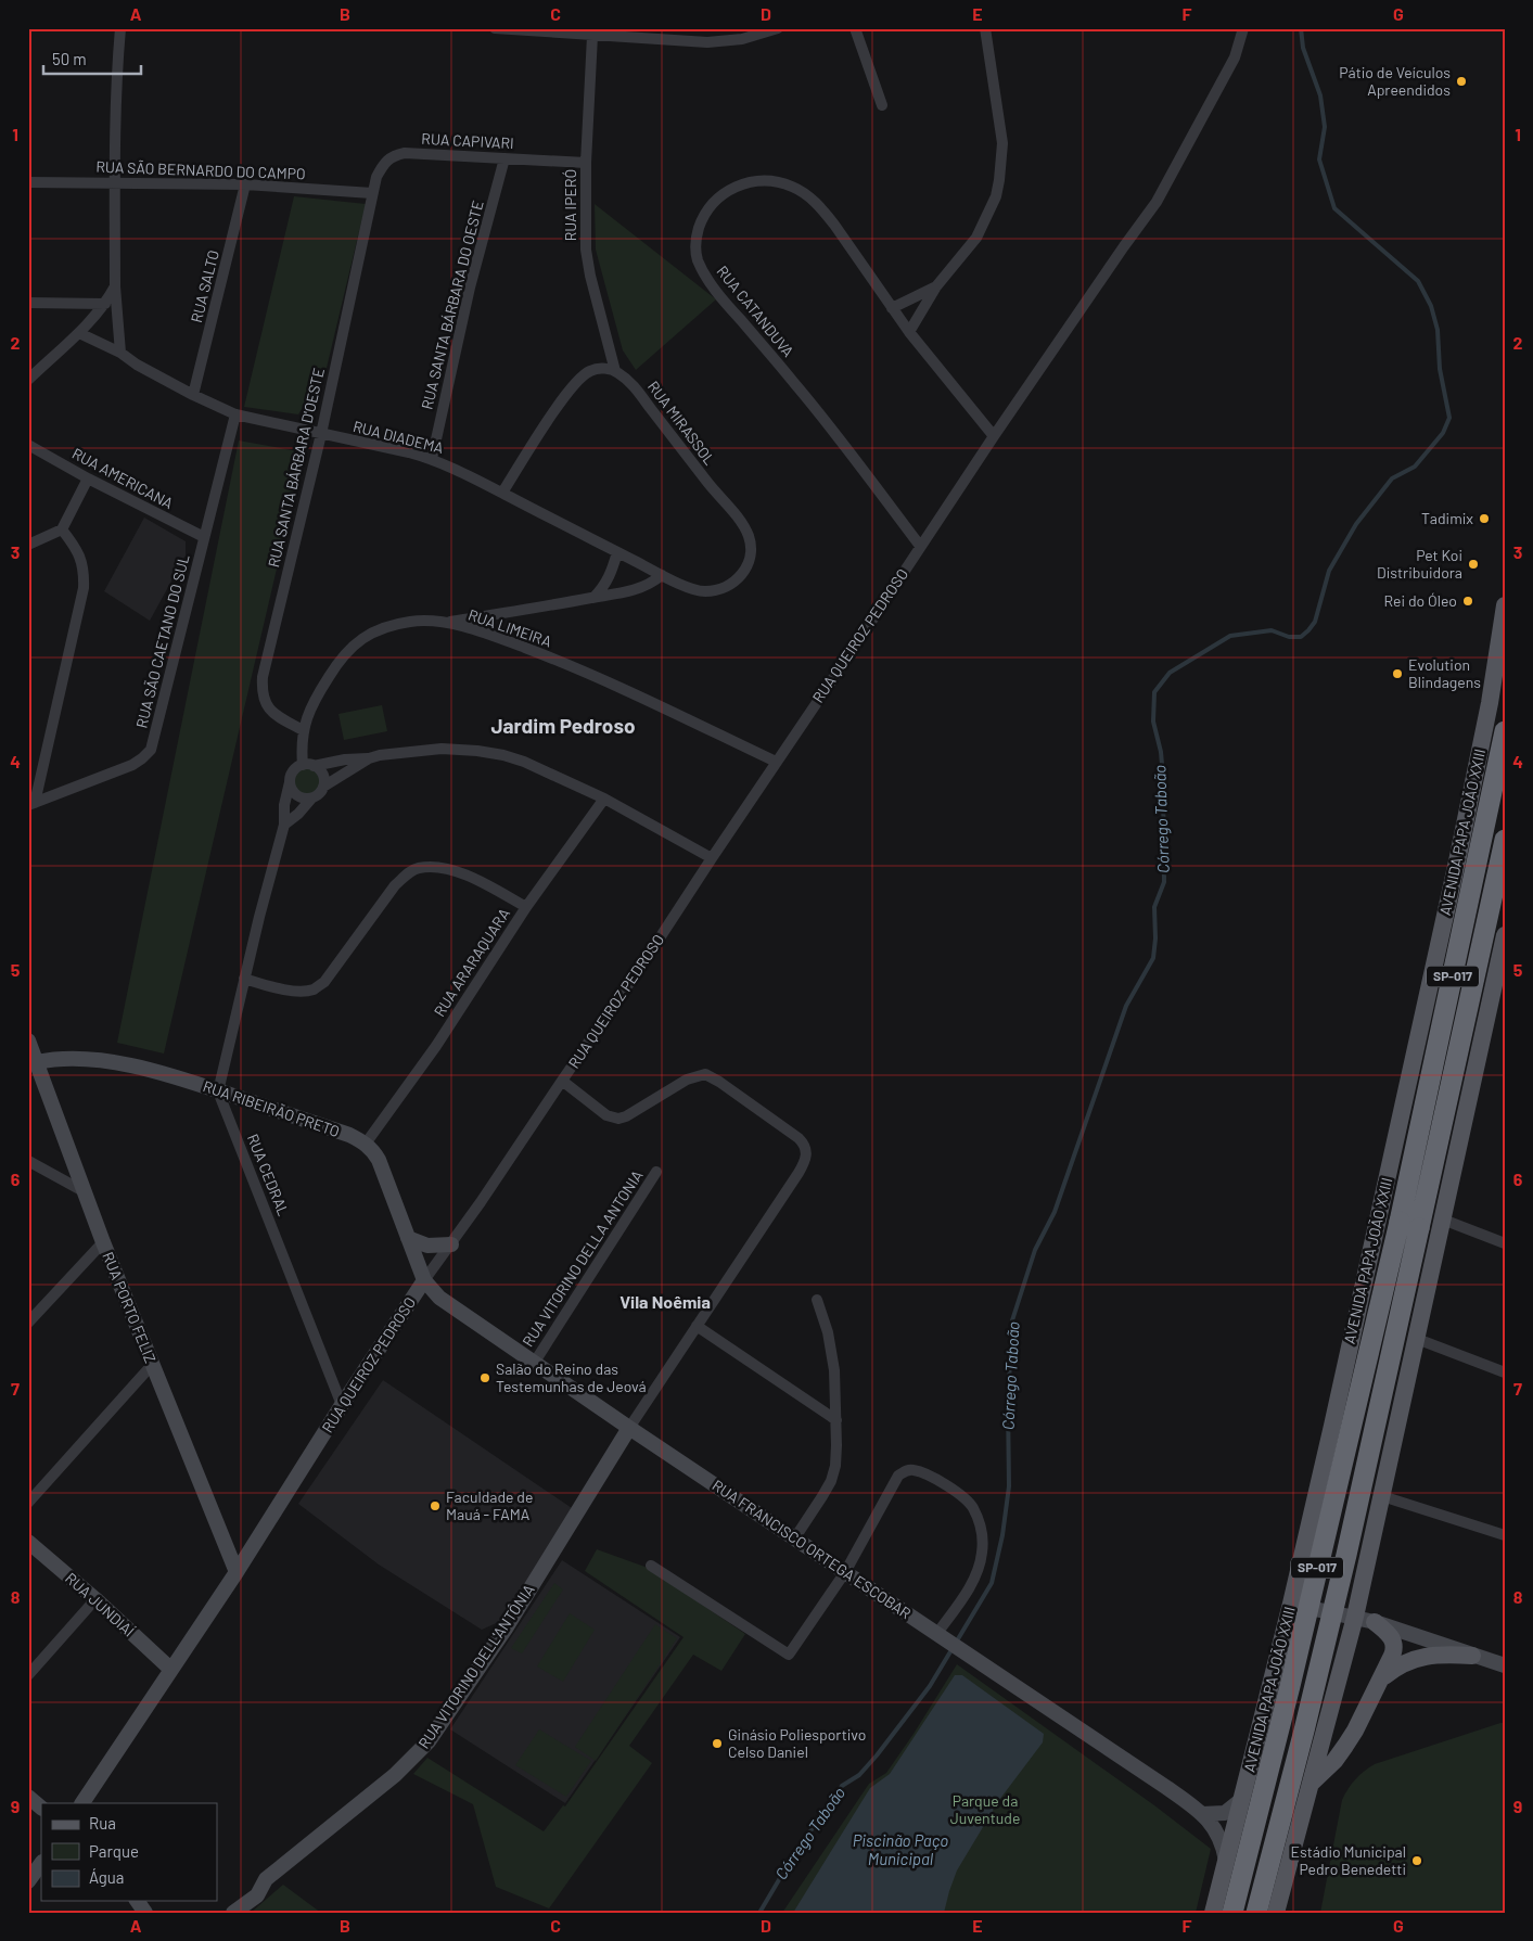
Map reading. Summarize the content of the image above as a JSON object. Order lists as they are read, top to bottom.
{
  "streets": {
    "highway": ["AVENIDA PAPA JOÃO XXIII", "SP-017"],
    "street": [
      "RUA CAPIVARI",
      "RUA SÃO BERNARDO DO CAMPO",
      "RUA IPERÓ",
      "RUA SALTO",
      "RUA SANTA BÁRBARA DO OESTE",
      "RUA CATANDUVA",
      "RUA MIRASSOL",
      "RUA DIADEMA",
      "RUA SANTA BÁRBARA D'OESTE",
      "RUA AMERICANA",
      "RUA LIMEIRA",
      "RUA QUEIROZ PEDROSO",
      "RUA SÃO CAETANO DO SUL",
      "RUA ARARAQUARA",
      "RUA RIBEIRÃO PRETO",
      "RUA CEDRAL",
      "RUA VITORINO DELLA ANTONIA",
      "RUA PORTO FELIZ",
      "RUA FRANCISCO ORTEGA ESCOBAR",
      "RUA JUNDIAÍ",
      "RUA VITORINO DELL'ANTÔNIA"
    ]
  },
  "crossings": [
    ["RUA CAPIVARI", "RUA SÃO BERNARDO DO CAMPO"],
    ["RUA CAPIVARI", "RUA IPERÓ"],
    ["RUA CAPIVARI", "RUA SANTA BÁRBARA DO OESTE"],
    ["RUA CAPIVARI", "RUA SANTA BÁRBARA D'OESTE"],
    ["RUA SÃO BERNARDO DO CAMPO", "RUA SALTO"],
    ["RUA SÃO BERNARDO DO CAMPO", "RUA SANTA BÁRBARA D'OESTE"],
    ["RUA IPERÓ", "RUA MIRASSOL"],
    ["RUA SALTO", "RUA DIADEMA"],
    ["RUA SANTA BÁRBARA DO OESTE", "RUA DIADEMA"],
    ["RUA CATANDUVA", "RUA QUEIROZ PEDROSO"],
    ["RUA MIRASSOL", "RUA DIADEMA"],
    ["RUA DIADEMA", "RUA SANTA BÁRBARA D'OESTE"],
    ["RUA DIADEMA", "RUA SÃO CAETANO DO SUL"],
    ["RUA SANTA BÁRBARA D'OESTE", "RUA LIMEIRA"],
    ["RUA AMERICANA", "RUA SÃO CAETANO DO SUL"],
    ["RUA LIMEIRA", "RUA QUEIROZ PEDROSO"],
    ["RUA QUEIROZ PEDROSO", "RUA CEDRAL"],
    ["RUA QUEIROZ PEDROSO", "RUA PORTO FELIZ"],
    ["RUA QUEIROZ PEDROSO", "RUA FRANCISCO ORTEGA ESCOBAR"],
    ["RUA QUEIROZ PEDROSO", "RUA JUNDIAÍ"],
    ["AVENIDA PAPA JOÃO XXIII", "RUA FRANCISCO ORTEGA ESCOBAR"],
    ["RUA ARARAQUARA", "RUA RIBEIRÃO PRETO"],
    ["RUA RIBEIRÃO PRETO", "RUA CEDRAL"],
    ["RUA RIBEIRÃO PRETO", "RUA PORTO FELIZ"],
    ["RUA VITORINO DELLA ANTONIA", "RUA FRANCISCO ORTEGA ESCOBAR"],
    ["RUA FRANCISCO ORTEGA ESCOBAR", "RUA VITORINO DELL'ANTÔNIA"]
  ],
  "districts": ["Jardim Pedroso", "Vila Noêmia"],
  "water": ["Córrego Taboão", "Piscinão Paço Municipal"],
  "parks": ["Parque da Juventude"],
  "places": [
    "Pátio de Veículos Apreendidos",
    "Tadimix",
    "Pet Koi Distribuidora",
    "Rei do Óleo",
    "Evolution Blindagens",
    "Salão do Reino das Testemunhas de Jeová",
    "Faculdade de Mauá - FAMA",
    "Ginásio Poliesportivo Celso Daniel",
    "Estádio Municipal Pedro Benedetti"
  ],
  "legend": ["Rua", "Parque", "Água"],
  "scale_bar": "50 m",
  "grid": {
    "columns": [
      "A",
      "B",
      "C",
      "D",
      "E",
      "F",
      "G"
    ],
    "rows": [
      "1",
      "2",
      "3",
      "4",
      "5",
      "6",
      "7",
      "8",
      "9"
    ]
  }
}
